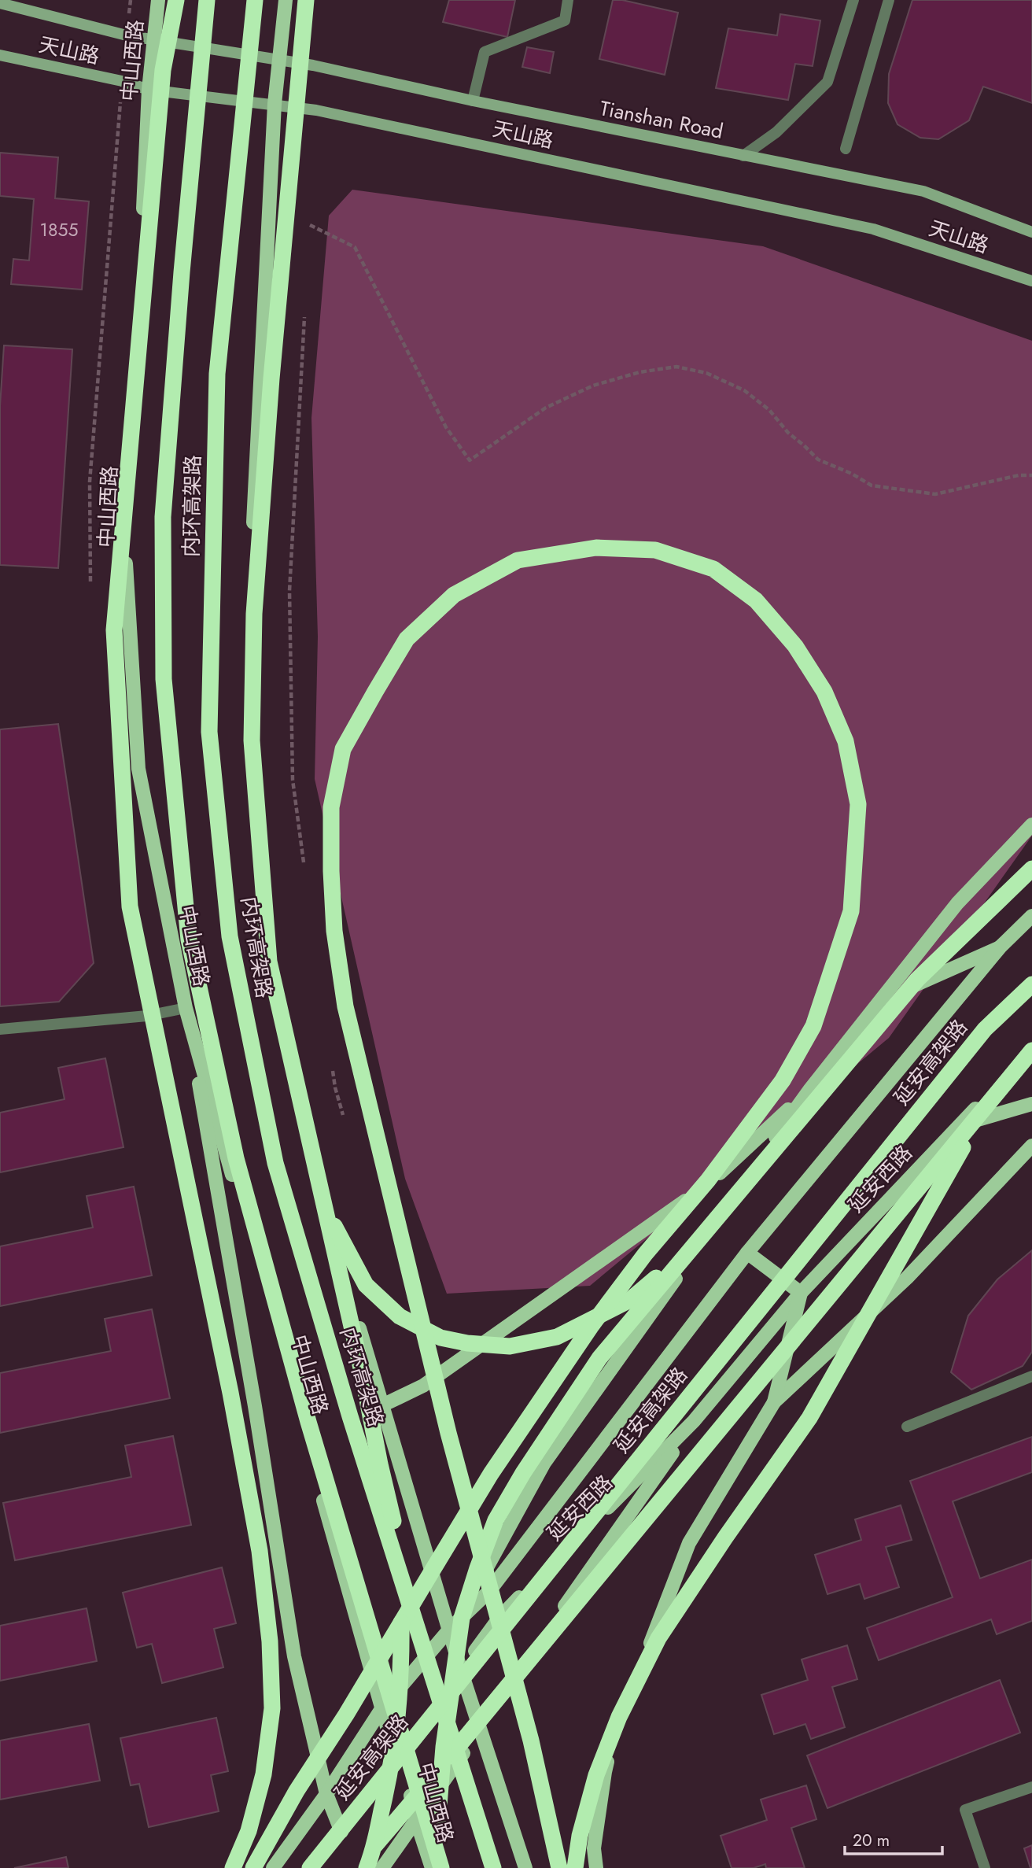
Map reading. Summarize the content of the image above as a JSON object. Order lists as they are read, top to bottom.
{
  "streets": {
    "highway": ["内环高架路", "延安高架路"],
    "main road": [
      "天山路",
      "中山西路",
      "Tianshan Road",
      "延安西路"
    ]
  },
  "crossings": [
    ["天山路", "中山西路"],
    ["天山路", "Tianshan Road"],
    ["中山西路", "延安西路"],
    ["延安高架路", "延安西路"]
  ],
  "house_numbers": ["1855"],
  "scale_bar": "20 m"
}
